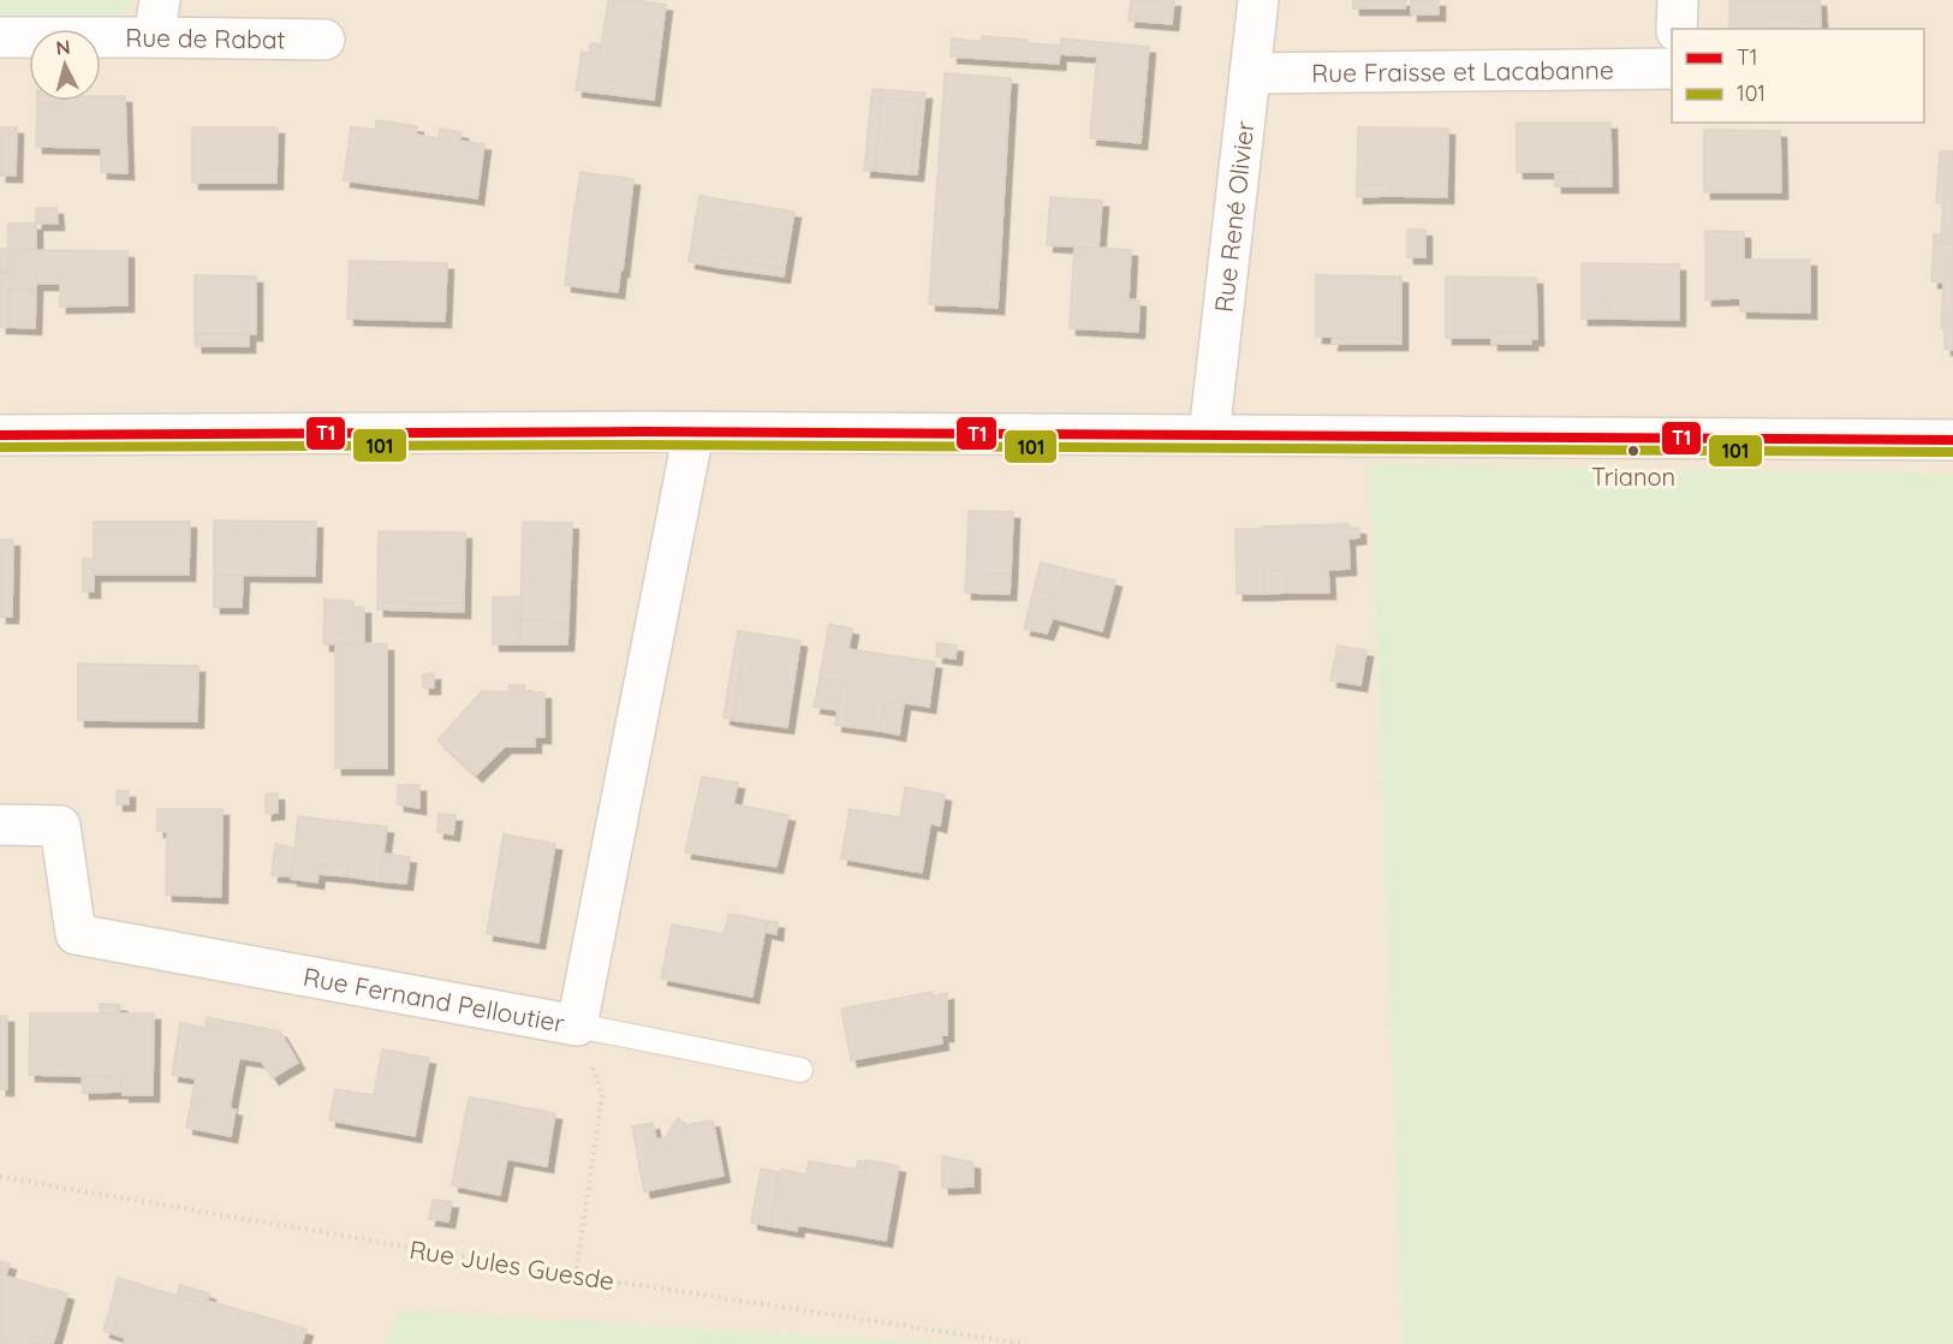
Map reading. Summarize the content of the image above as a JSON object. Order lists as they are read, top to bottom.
{
  "streets": {
    "street": [
      "Rue de Rabat",
      "Rue Fraisse et Lacabanne",
      "Rue René Olivier",
      "Rue Fernand Pelloutier"
    ],
    "path": ["Rue Jules Guesde"]
  },
  "crossings": [
    ["Rue Fraisse et Lacabanne", "Rue René Olivier"]
  ],
  "places": ["Trianon"],
  "lines": ["transit line T1", "transit line 101"],
  "legend": ["T1", "101"],
  "north": "top"
}
